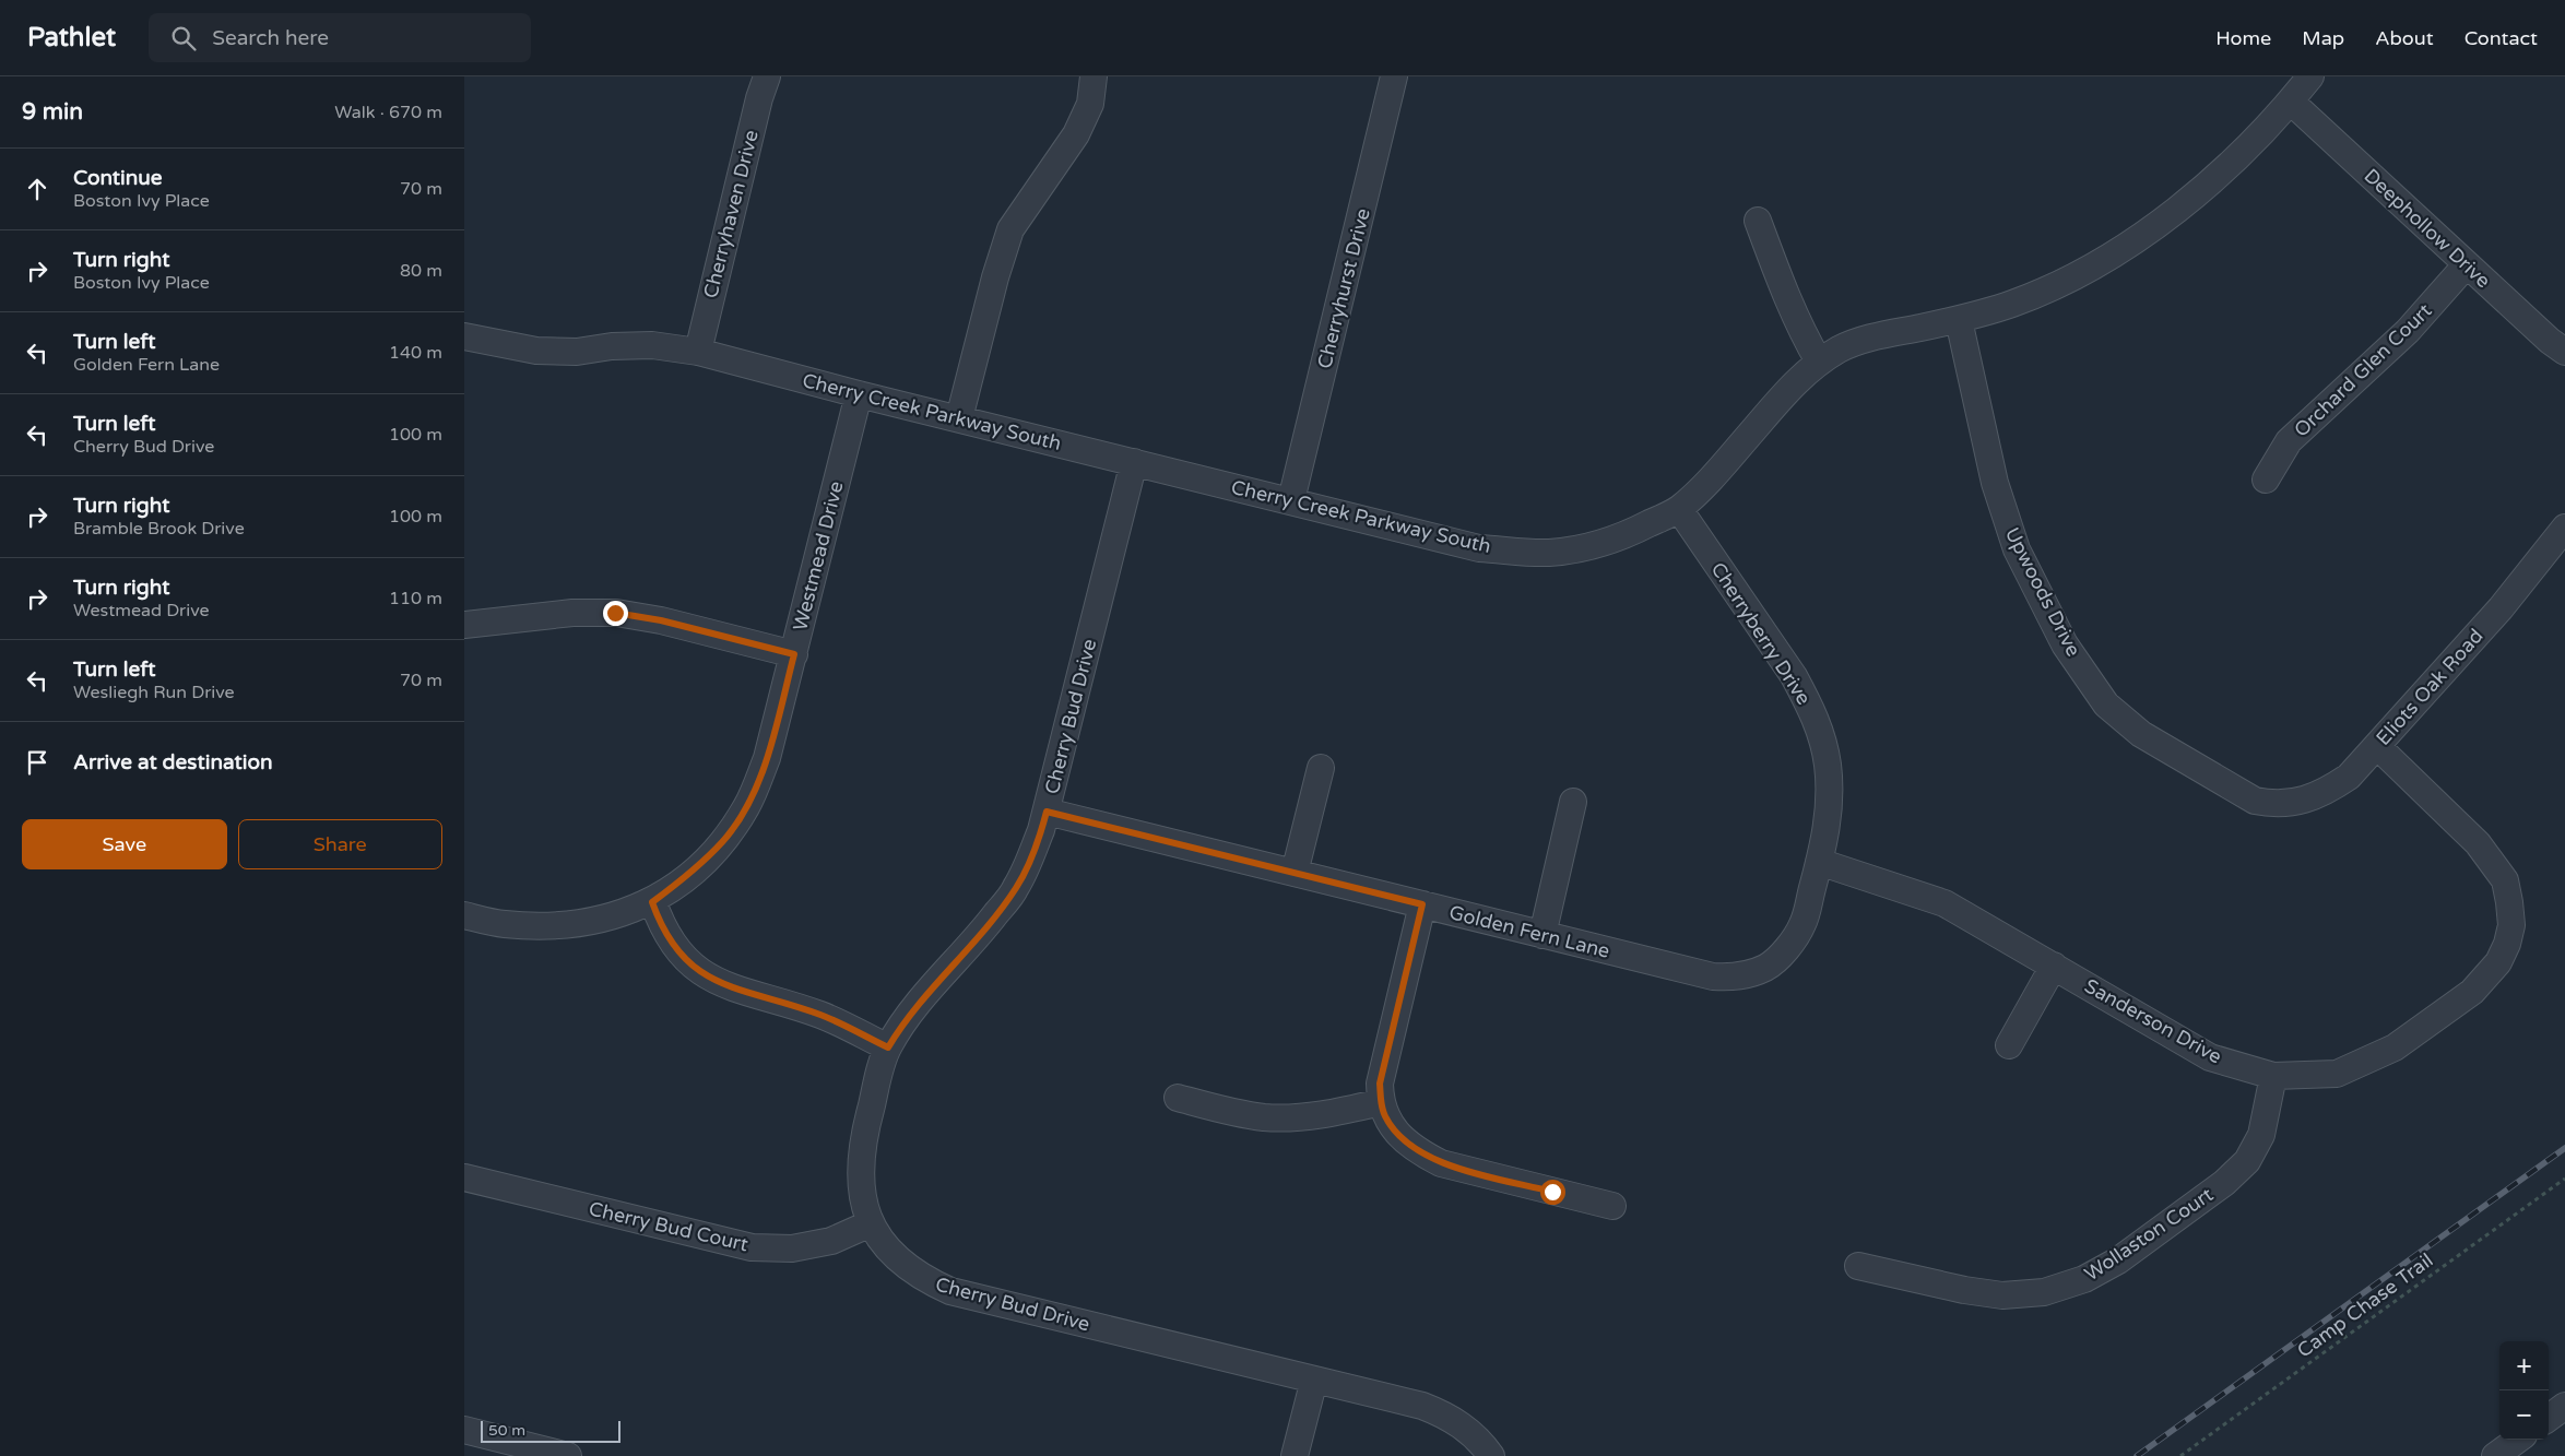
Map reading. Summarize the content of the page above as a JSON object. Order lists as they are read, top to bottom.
{
  "streets": {
    "street": [
      "Cherryhaven Drive",
      "Deephollow Drive",
      "Cherryhurst Drive",
      "Orchard Glen Court",
      "Cherry Creek Parkway South",
      "Westmead Drive",
      "Upwoods Drive",
      "Cherryberry Drive",
      "Eliots Oak Road",
      "Cherry Bud Drive",
      "Golden Fern Lane",
      "Sanderson Drive",
      "Cherry Bud Court",
      "Wollaston Court"
    ],
    "path": ["Camp Chase Trail"]
  },
  "crossings": [
    ["Cherryhaven Drive", "Cherry Creek Parkway South"],
    ["Deephollow Drive", "Orchard Glen Court"],
    ["Deephollow Drive", "Cherry Creek Parkway South"],
    ["Cherryhurst Drive", "Cherry Creek Parkway South"],
    ["Cherry Creek Parkway South", "Westmead Drive"],
    ["Cherry Creek Parkway South", "Upwoods Drive"],
    ["Cherry Creek Parkway South", "Cherryberry Drive"],
    ["Cherry Creek Parkway South", "Cherry Bud Drive"],
    ["Upwoods Drive", "Eliots Oak Road"],
    ["Cherryberry Drive", "Golden Fern Lane"],
    ["Cherryberry Drive", "Sanderson Drive"],
    ["Eliots Oak Road", "Sanderson Drive"],
    ["Cherry Bud Drive", "Golden Fern Lane"],
    ["Cherry Bud Drive", "Cherry Bud Court"],
    ["Golden Fern Lane", "Sanderson Drive"],
    ["Sanderson Drive", "Wollaston Court"]
  ],
  "scale_bar": "50 m",
  "page": {
    "header": "Pathlet",
    "search": "Search here",
    "nav": [
      "Home",
      "Map",
      "About",
      "Contact"
    ],
    "heading": ["9 min", "Walk · 670 m"],
    "list": [
      ["Continue", "Boston Ivy Place", "70 m"],
      ["Turn right", "Boston Ivy Place", "80 m"],
      ["Turn left", "Golden Fern Lane", "140 m"],
      ["Turn left", "Cherry Bud Drive", "100 m"],
      ["Turn right", "Bramble Brook Drive", "100 m"],
      ["Turn right", "Westmead Drive", "110 m"],
      ["Turn left", "Wesliegh Run Drive", "70 m"],
      "Arrive at destination"
    ],
    "buttons": ["Save", "Share"],
    "map_buttons": ["+", "−"],
    "scale": "50 m"
  }
}
